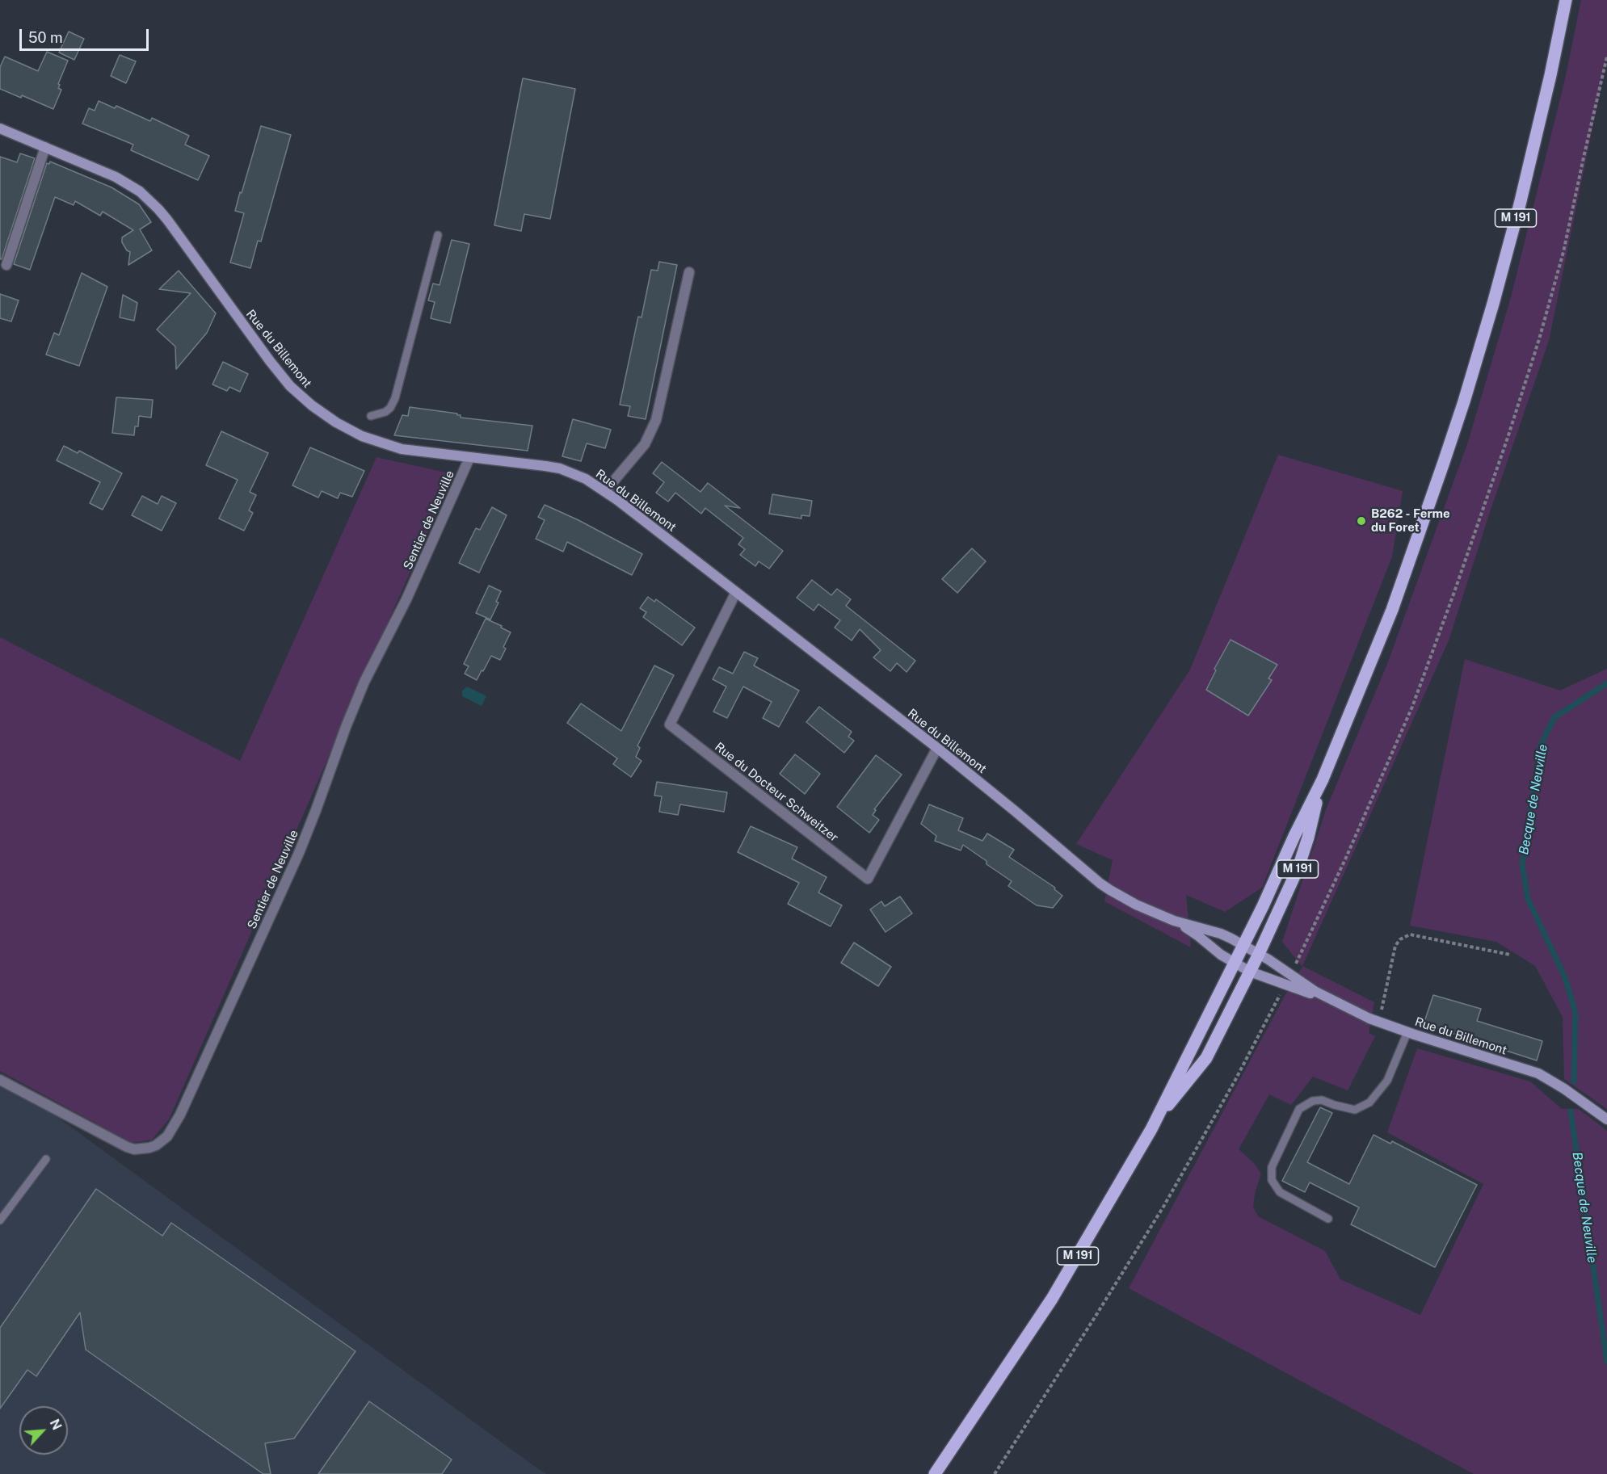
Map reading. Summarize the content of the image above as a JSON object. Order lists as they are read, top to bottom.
{
  "streets": {
    "main road": ["M 191"],
    "street": ["Rue du Billemont", "Sentier de Neuville", "Rue du Docteur Schweitzer"]
  },
  "crossings": [
    ["M 191", "Rue du Billemont"],
    ["Rue du Billemont", "Sentier de Neuville"],
    ["Rue du Billemont", "Rue du Docteur Schweitzer"]
  ],
  "water": ["Becque de Neuville"],
  "places": ["B262 - Ferme du Foret"],
  "scale_bar": "50 m",
  "north": "top right"
}
